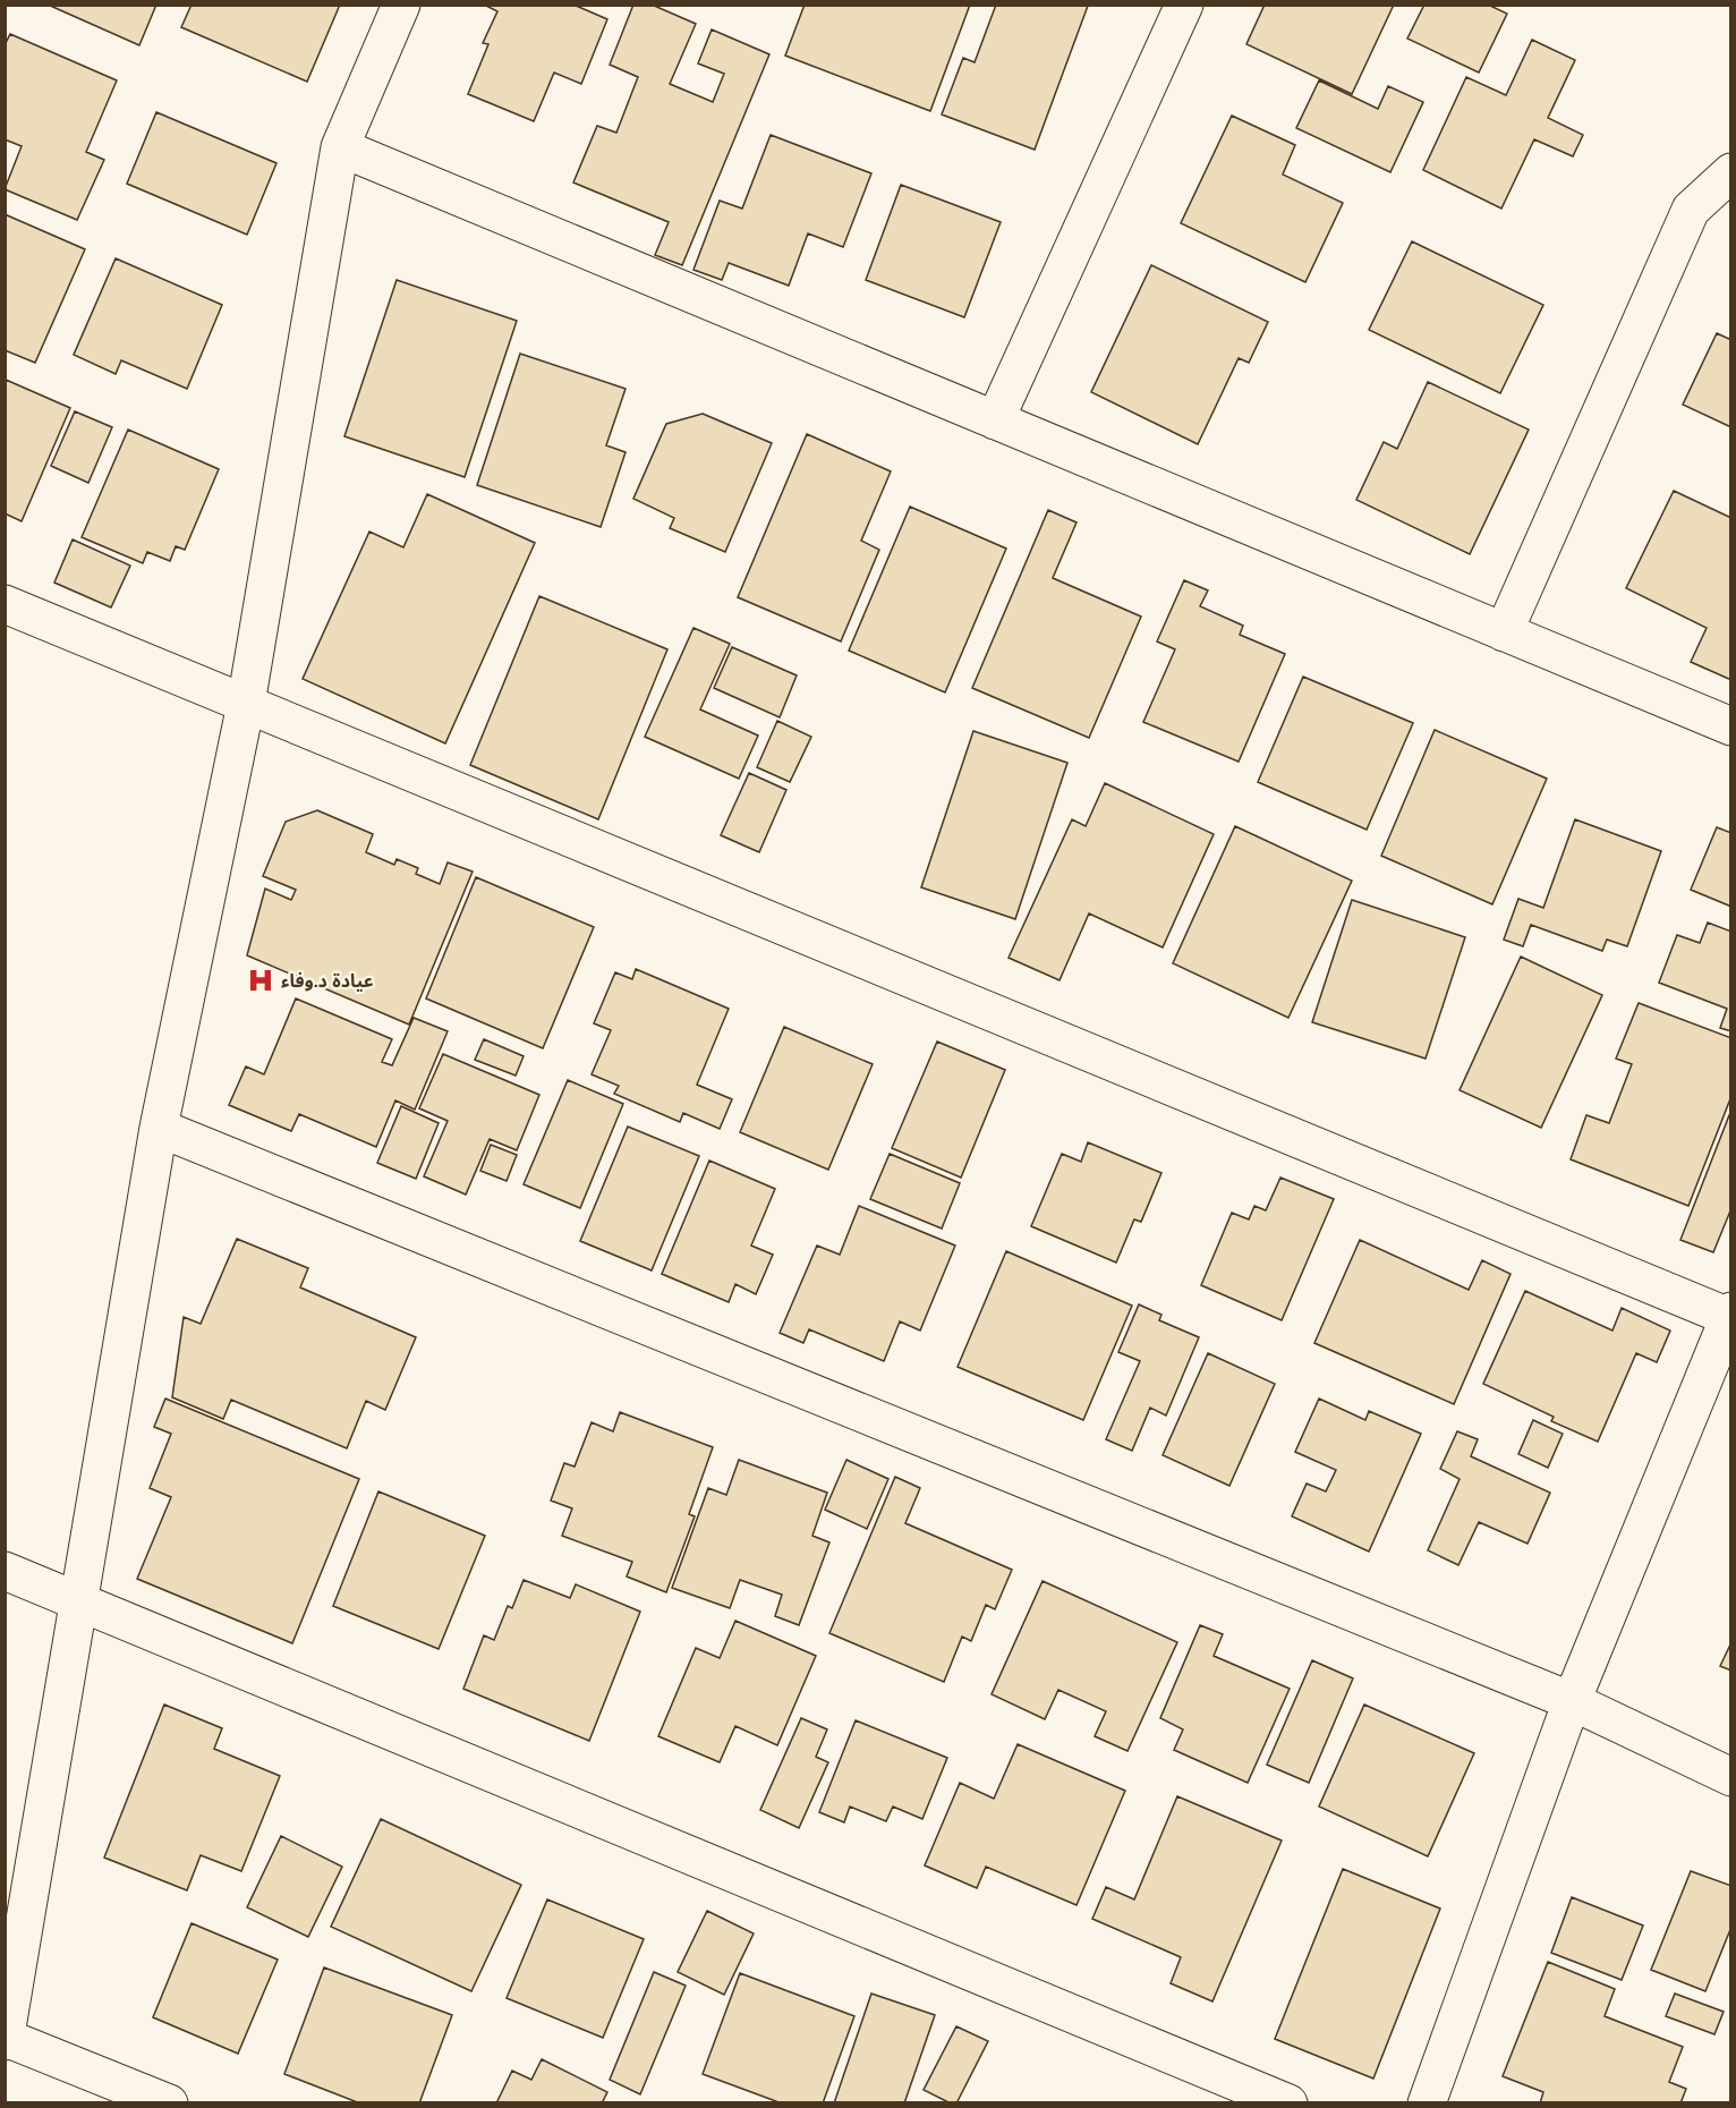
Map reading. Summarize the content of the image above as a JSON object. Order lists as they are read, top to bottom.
{
  "places": {
    "hospital": ["عيادة د.وفاء"]
  }
}
